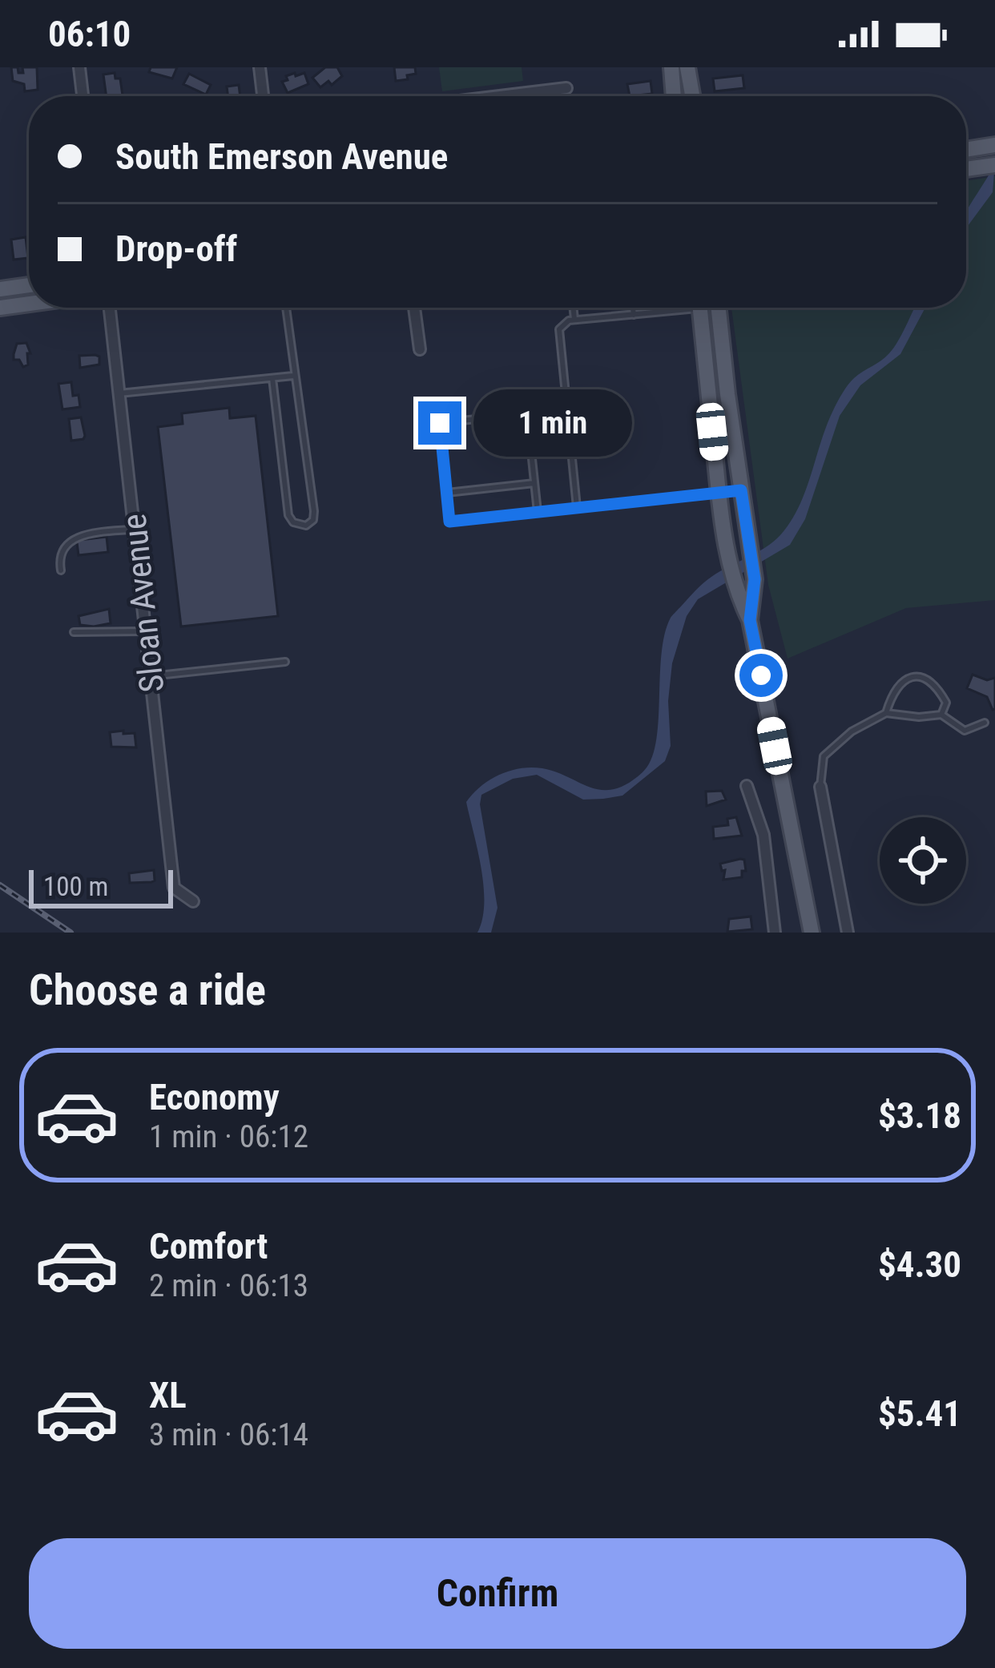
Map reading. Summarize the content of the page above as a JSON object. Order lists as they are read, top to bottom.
{
  "streets": {
    "street": ["Sloan Avenue"]
  },
  "scale_bar": "100 m",
  "page": {
    "status": "06:10",
    "banner": ["South Emerson Avenue", "Drop-off"],
    "bubble": "1 min",
    "scale": "100 m",
    "heading": "Choose a ride",
    "list": [
      {
        "name": "Economy",
        "note": "1 min · 06:12",
        "value": "$3.18"
      },
      {
        "name": "Comfort",
        "note": "2 min · 06:13",
        "value": "$4.30"
      },
      {
        "name": "XL",
        "note": "3 min · 06:14",
        "value": "$5.41"
      }
    ],
    "buttons": "Confirm"
  }
}
